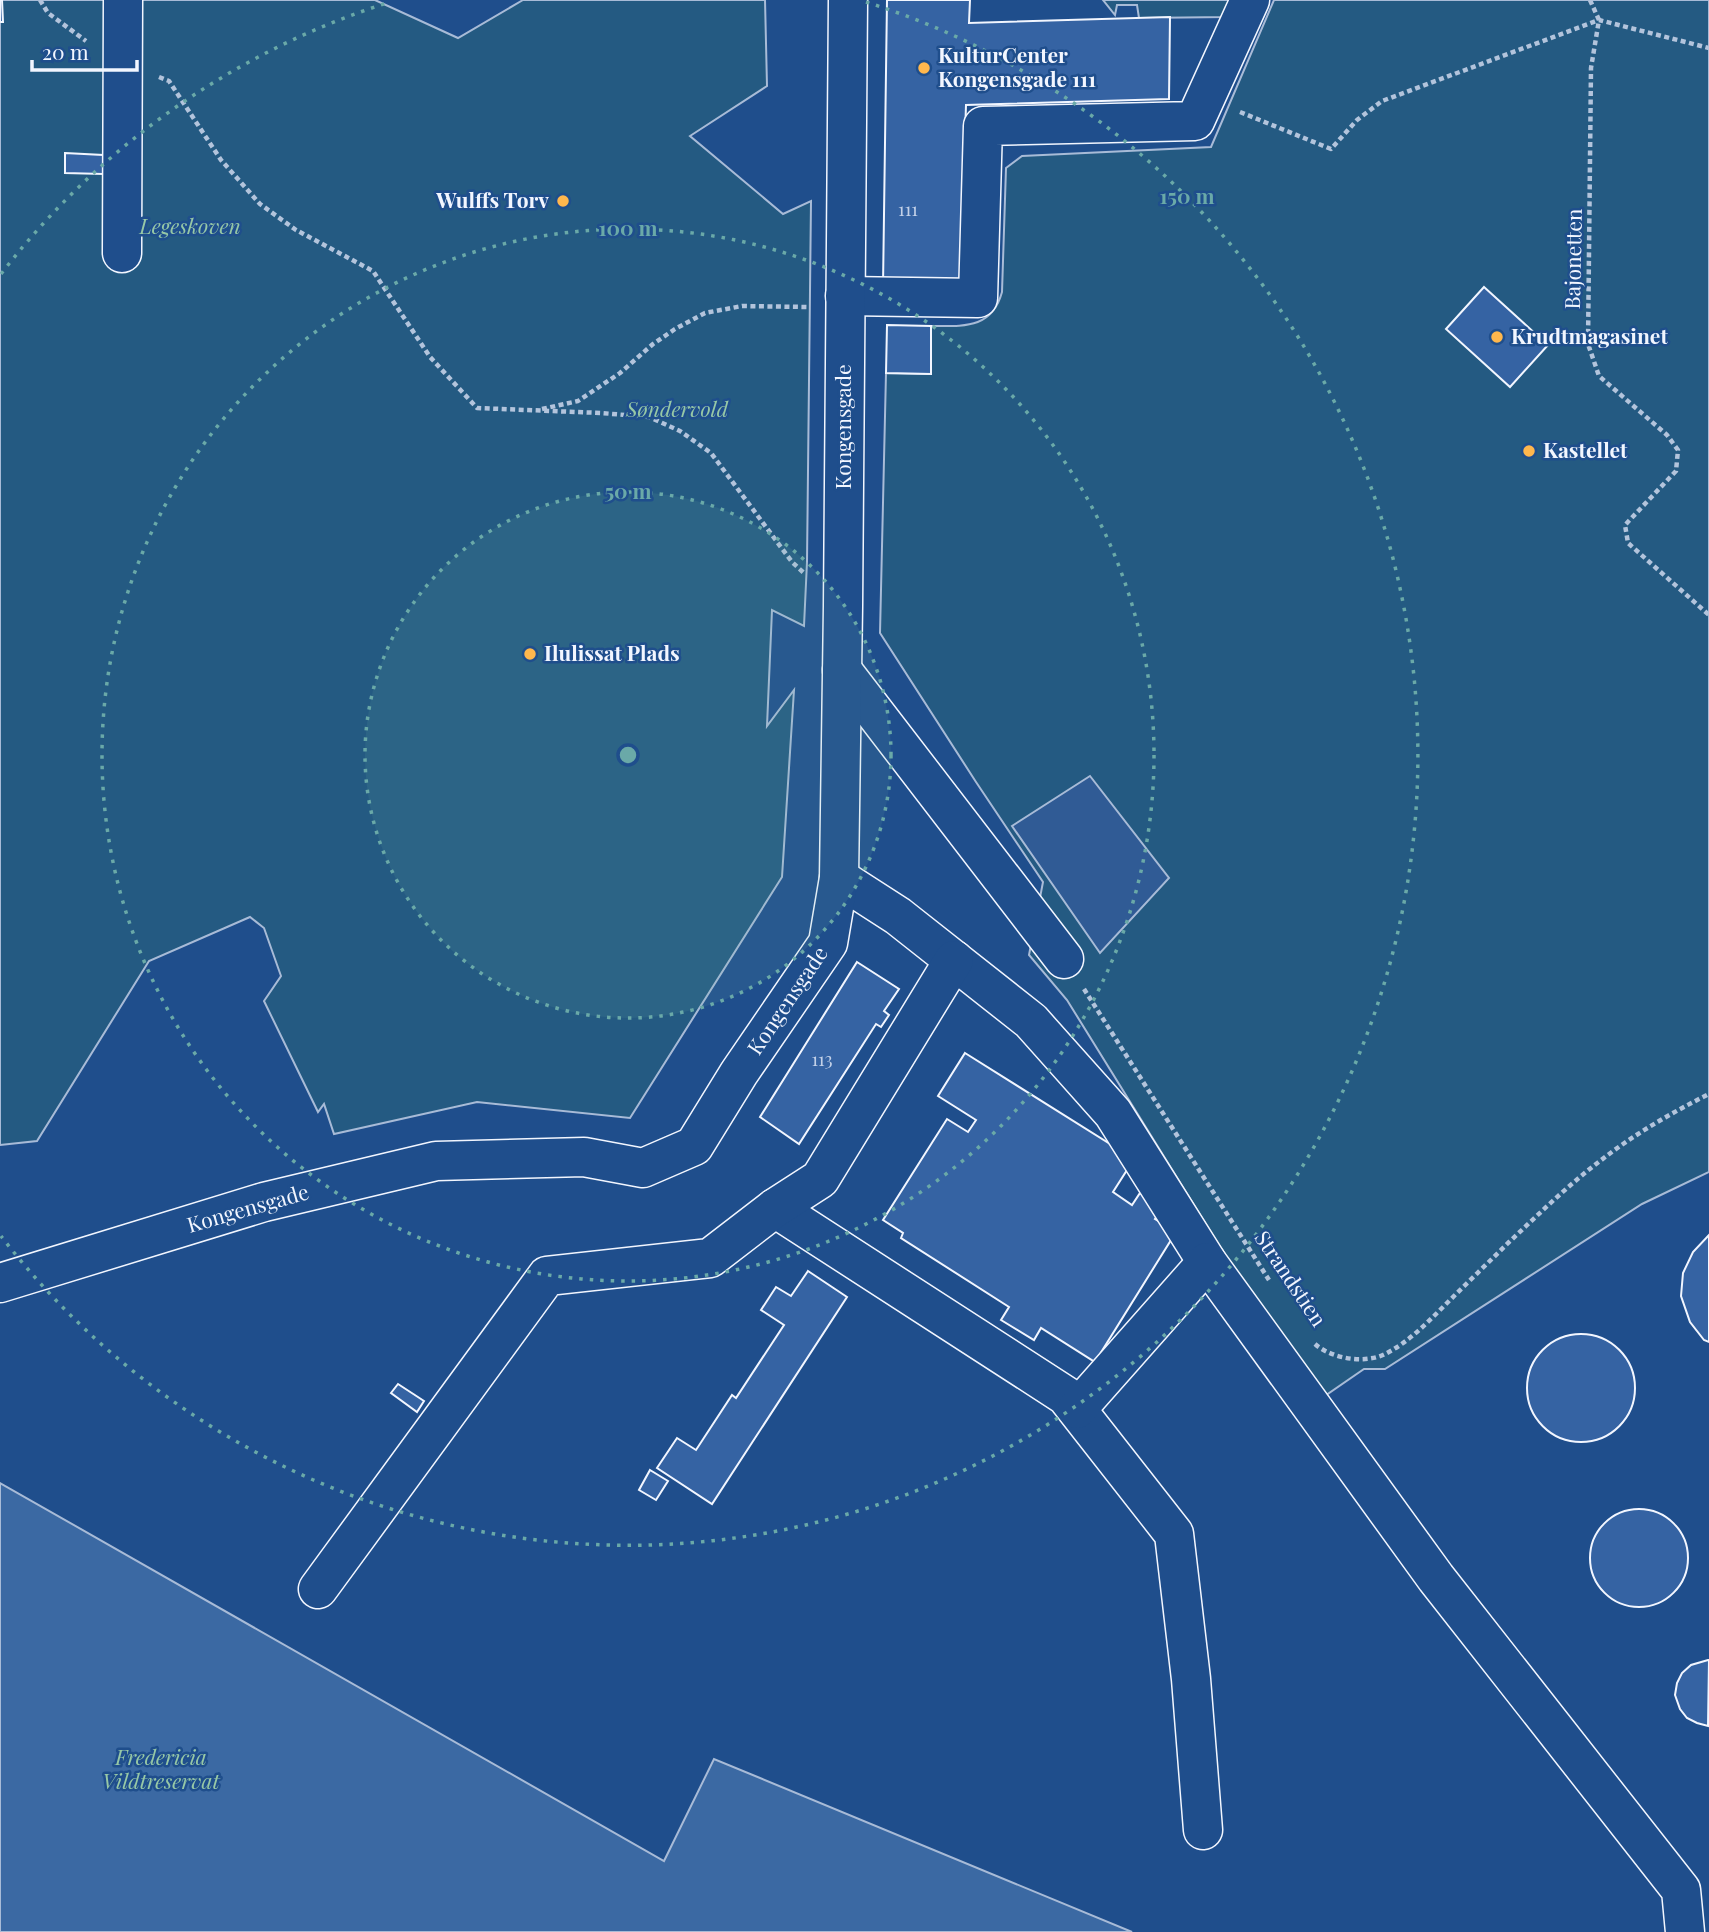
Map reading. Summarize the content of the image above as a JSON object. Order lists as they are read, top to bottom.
{
  "streets": {
    "street": ["Kongensgade"],
    "path": ["Bajonetten", "Strandstien"]
  },
  "parks": ["Legeskoven", "Søndervold", "Fredericia Vildtreservat"],
  "places": [
    "KulturCenter Kongensgade 111",
    "Wulffs Torv",
    "Krudtmagasinet",
    "Kastellet",
    "Ilulissat Plads"
  ],
  "house_numbers": ["111", "113"],
  "scale_bar": "20 m",
  "rings": ["150 m", "100 m", "50 m"]
}
